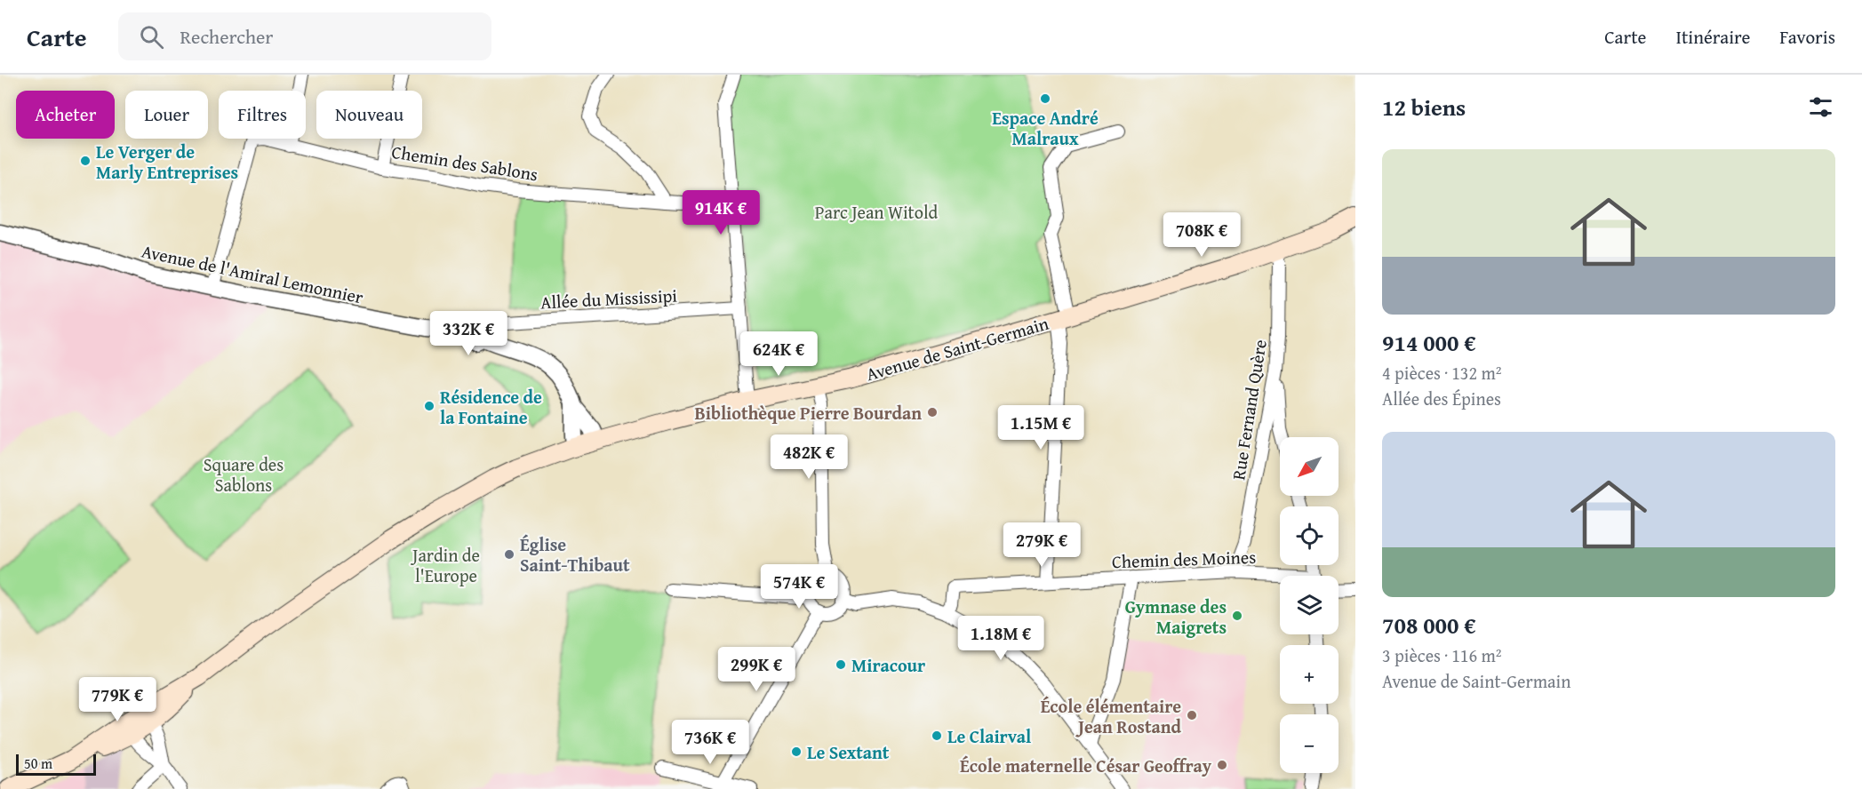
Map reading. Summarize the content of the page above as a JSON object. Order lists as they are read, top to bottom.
{
  "streets": {
    "main road": ["Avenue de Saint-Germain"],
    "street": [
      "Chemin des Sablons",
      "Avenue de l'Amiral Lemonnier",
      "Allée du Mississipi",
      "Rue Fernand Quère",
      "Chemin des Moines"
    ]
  },
  "crossings": [
    ["Chemin des Sablons", "Avenue de l'Amiral Lemonnier"],
    ["Avenue de l'Amiral Lemonnier", "Allée du Mississipi"],
    ["Avenue de l'Amiral Lemonnier", "Avenue de Saint-Germain"],
    ["Avenue de Saint-Germain", "Rue Fernand Quère"],
    ["Rue Fernand Quère", "Chemin des Moines"]
  ],
  "parks": ["Parc Jean Witold", "Square des Sablons", "Jardin de l'Europe"],
  "places": [
    "Espace André Malraux",
    "Le Verger de Marly Entreprises",
    "Résidence de la Fontaine",
    "Bibliothèque Pierre Bourdan",
    "Église Saint-Thibaut",
    "Gymnase des Maigrets",
    "Miracour",
    "École élémentaire Jean Rostand",
    "Le Clairval",
    "Le Sextant",
    "École maternelle César Geoffray"
  ],
  "scale_bar": "50 m",
  "north": "bottom left",
  "page": {
    "header": "Carte",
    "search": "Rechercher",
    "nav": ["Carte", "Itinéraire", "Favoris"],
    "heading": "12 biens",
    "chip": [
      "Acheter",
      "Louer",
      "Filtres",
      "Nouveau"
    ],
    "list": [
      {
        "name": "914 000 €",
        "note": "4 pièces · 132 m² · Allée des Épines"
      },
      {
        "name": "708 000 €",
        "note": "3 pièces · 116 m² · Avenue de Saint-Germain"
      }
    ],
    "price": [
      "914K €",
      "708K €",
      "332K €",
      "624K €",
      "1.15M €",
      "482K €",
      "279K €",
      "574K €",
      "1.18M €",
      "299K €",
      "779K €",
      "736K €"
    ],
    "map_buttons": ["+", "−"],
    "scale": "50 m"
  }
}
